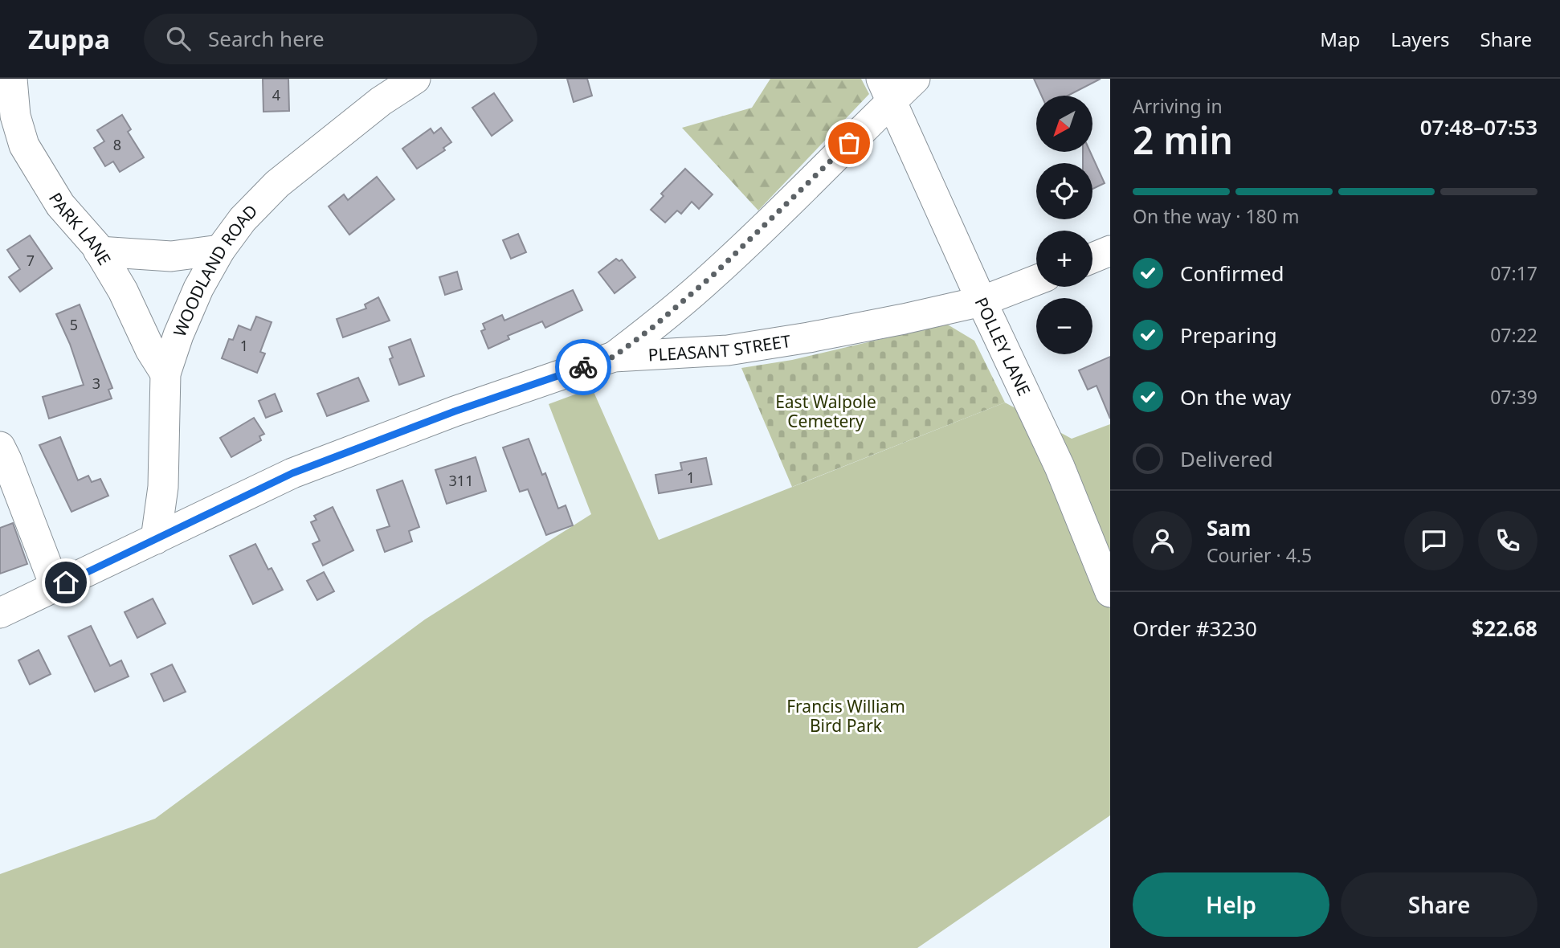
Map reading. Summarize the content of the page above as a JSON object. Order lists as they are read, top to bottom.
{
  "streets": {
    "street": [
      "PARK LANE",
      "WOODLAND ROAD",
      "POLLEY LANE",
      "PLEASANT STREET"
    ]
  },
  "crossings": [
    ["PARK LANE", "WOODLAND ROAD"],
    ["WOODLAND ROAD", "PLEASANT STREET"],
    ["POLLEY LANE", "PLEASANT STREET"]
  ],
  "parks": ["East Walpole Cemetery", "Francis William Bird Park"],
  "house_numbers": [
    "4",
    "8",
    "7",
    "5",
    "1",
    "3",
    "1",
    "311"
  ],
  "north": "bottom left",
  "page": {
    "header": "Zuppa",
    "search": "Search here",
    "nav": ["Map", "Layers", "Share"],
    "heading": ["2 min", "Arriving in", "07:48–07:53"],
    "panel": [
      "Sam",
      "Courier · 4.5",
      "Order #3230",
      "$22.68"
    ],
    "map_buttons": ["+", "−"],
    "bar": "On the way · 180 m",
    "list": [
      ["Confirmed", "07:17"],
      ["Preparing", "07:22"],
      ["On the way", "07:39"],
      "Delivered"
    ],
    "buttons": ["Help", "Share"]
  }
}
